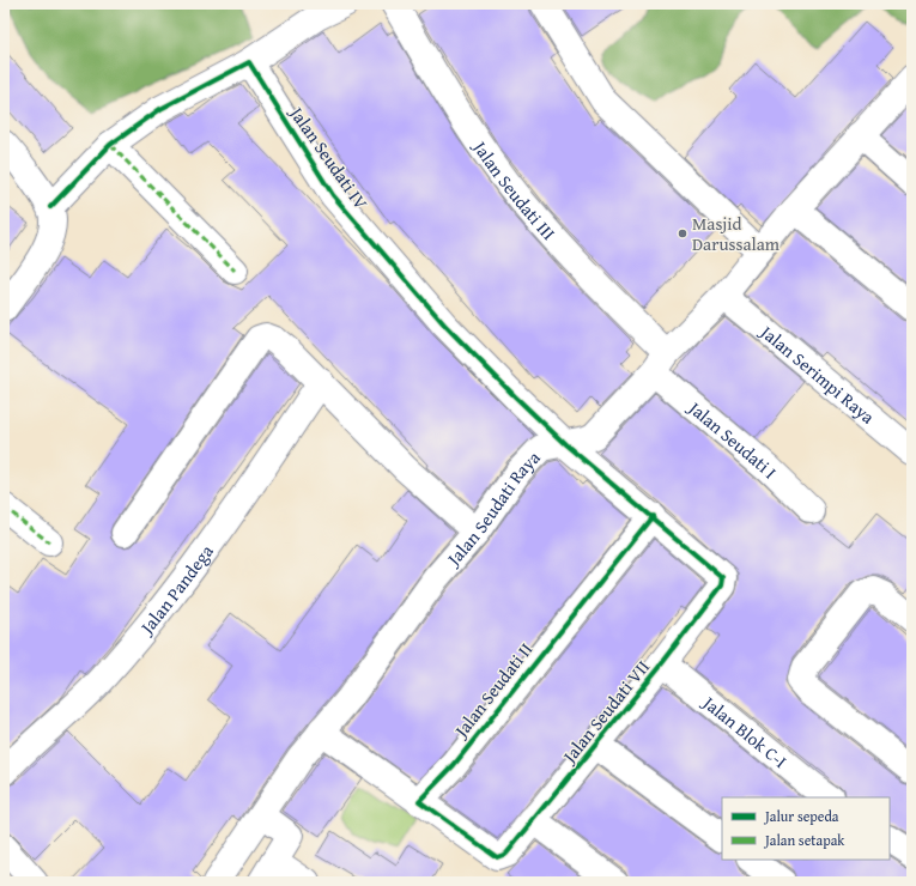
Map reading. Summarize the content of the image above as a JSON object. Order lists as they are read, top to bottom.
{
  "streets": {
    "street": [
      "Jalan Seudati IV",
      "Jalan Seudati III",
      "Jalan Serimpi Raya",
      "Jalan Seudati I",
      "Jalan Seudati Raya",
      "Jalan Pandega",
      "Jalan Seudati II",
      "Jalan Seudati VII",
      "Jalan Blok C-I"
    ]
  },
  "crossings": [
    ["Jalan Seudati IV", "Jalan Seudati Raya"],
    ["Jalan Seudati III", "Jalan Seudati I"],
    ["Jalan Seudati III", "Jalan Seudati Raya"],
    ["Jalan Serimpi Raya", "Jalan Seudati Raya"],
    ["Jalan Seudati I", "Jalan Seudati Raya"],
    ["Jalan Seudati II", "Jalan Seudati VII"],
    ["Jalan Seudati VII", "Jalan Blok C-I"]
  ],
  "places": ["Masjid Darussalam"],
  "legend": ["Jalur sepeda", "Jalan setapak"]
}
